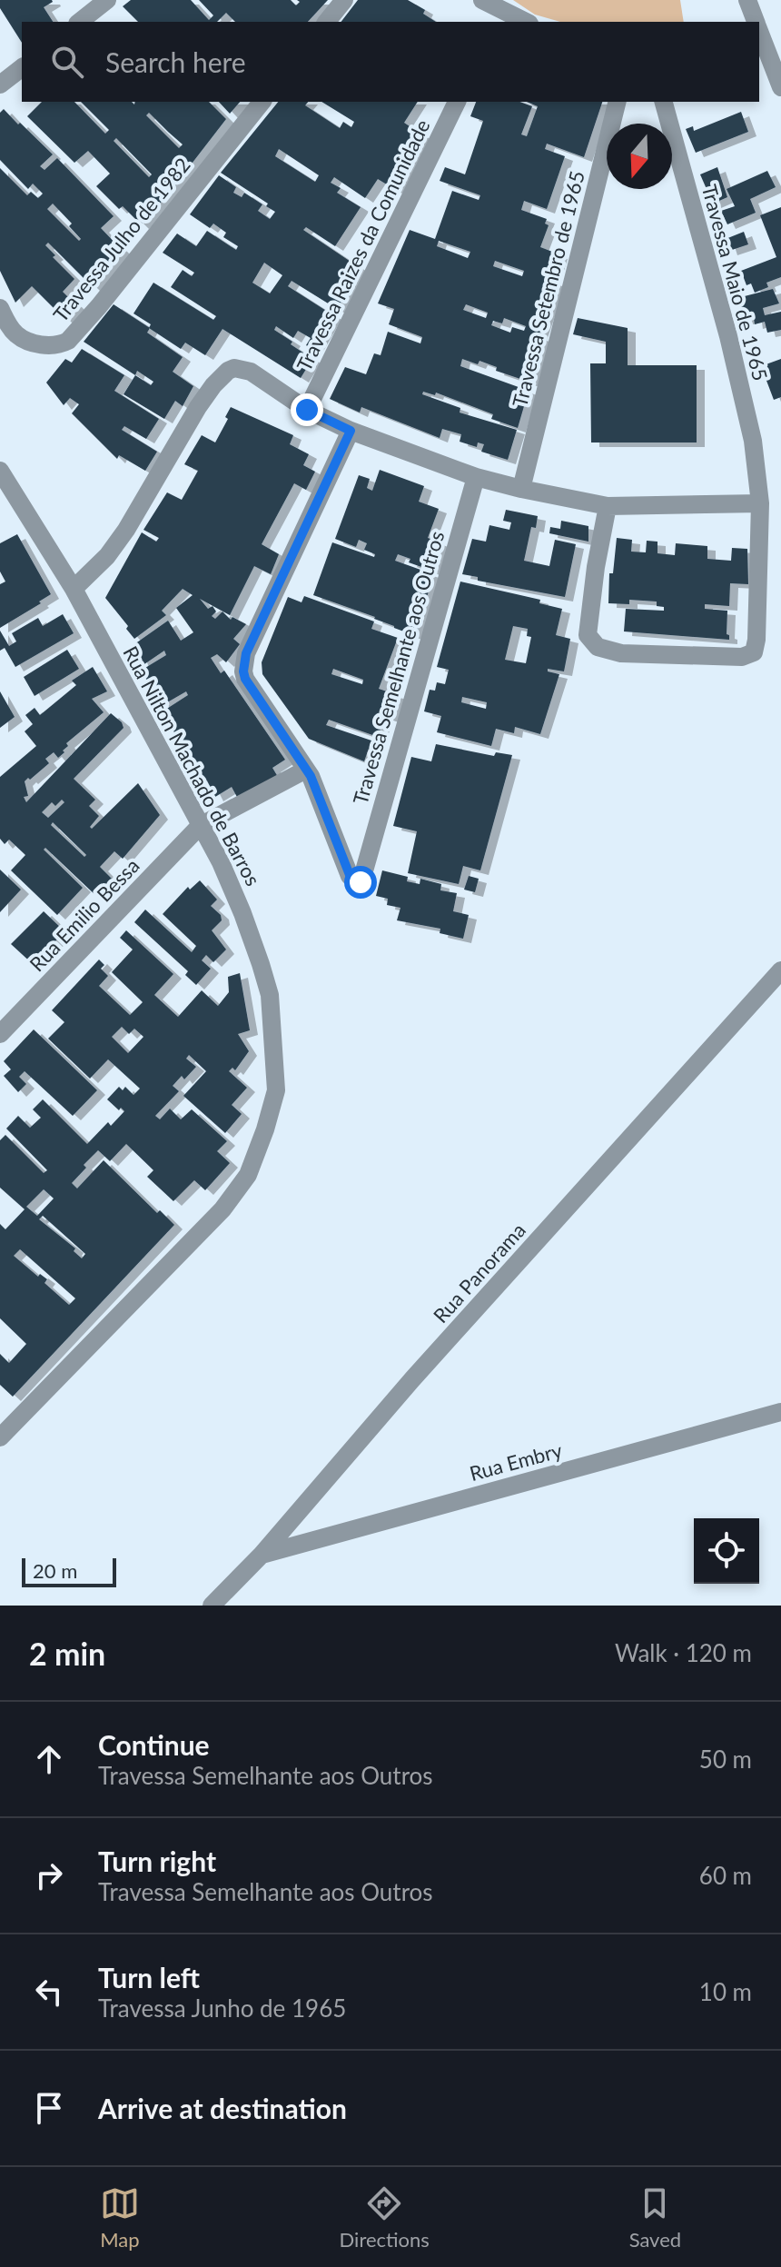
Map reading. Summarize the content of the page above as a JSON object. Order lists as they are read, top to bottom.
{
  "streets": {
    "street": [
      "Travessa Julho de 1982",
      "Travessa Raizes da Comunidade",
      "Travessa Maio de 1965",
      "Travessa Setembro de 1965",
      "Travessa Semelhante aos Outros",
      "Rua Nilton Machado de Barros",
      "Rua Emilio Bessa",
      "Rua Panorama",
      "Rua Embry"
    ]
  },
  "crossings": [
    ["Travessa Semelhante aos Outros", "Rua Emilio Bessa"],
    ["Rua Nilton Machado de Barros", "Rua Emilio Bessa"],
    ["Rua Panorama", "Rua Embry"]
  ],
  "scale_bar": "20 m",
  "north": "bottom",
  "page": {
    "search": "Search here",
    "scale": "20 m",
    "heading": ["2 min", "Walk · 120 m"],
    "list": [
      ["Continue", "Travessa Semelhante aos Outros", "50 m"],
      ["Turn right", "Travessa Semelhante aos Outros", "60 m"],
      ["Turn left", "Travessa Junho de 1965", "10 m"],
      "Arrive at destination"
    ],
    "nav": ["Map", "Directions", "Saved"]
  }
}
